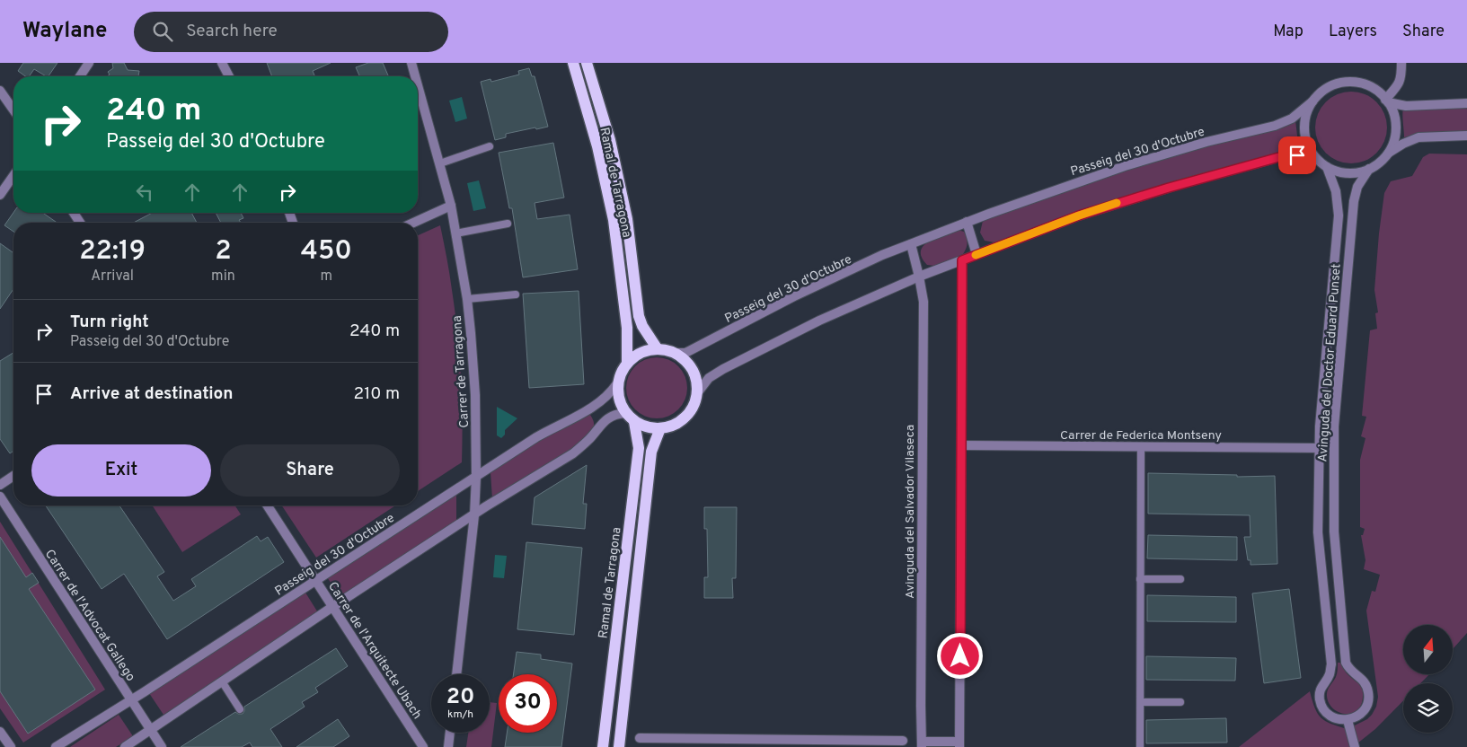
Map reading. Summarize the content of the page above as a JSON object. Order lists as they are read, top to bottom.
{
  "streets": {
    "main road": ["Ramal de Tarragona"],
    "street": [
      "Passeig del 30 d'Octubre",
      "Avinguda del Doctor Eduard Punset",
      "Carrer de Tarragona",
      "Carrer de Federica Montseny",
      "Avinguda del Salvador Vilaseca",
      "Carrer de l'Advocat Gallego",
      "Carrer de l'Arquitecte Ubach"
    ]
  },
  "crossings": [
    ["Passeig del 30 d'Octubre", "Ramal de Tarragona"],
    ["Passeig del 30 d'Octubre", "Avinguda del Doctor Eduard Punset"],
    ["Passeig del 30 d'Octubre", "Carrer de Tarragona"],
    ["Passeig del 30 d'Octubre", "Carrer de l'Advocat Gallego"],
    ["Passeig del 30 d'Octubre", "Carrer de l'Arquitecte Ubach"],
    ["Avinguda del Doctor Eduard Punset", "Carrer de Federica Montseny"]
  ],
  "north": "top",
  "page": {
    "header": "Waylane",
    "search": "Search here",
    "nav": ["Map", "Layers", "Share"],
    "turn": ["240 m", "Passeig del 30 d'Octubre"],
    "eta": [
      "22:19",
      "Arrival",
      "2",
      "min",
      "450",
      "m"
    ],
    "list": [
      {
        "name": "Turn right",
        "note": "Passeig del 30 d'Octubre",
        "value": "240 m"
      },
      {
        "name": "Arrive at destination",
        "value": "210 m"
      }
    ],
    "buttons": ["Exit", "Share"],
    "speed": "20 km/h",
    "limit": "30"
  }
}
